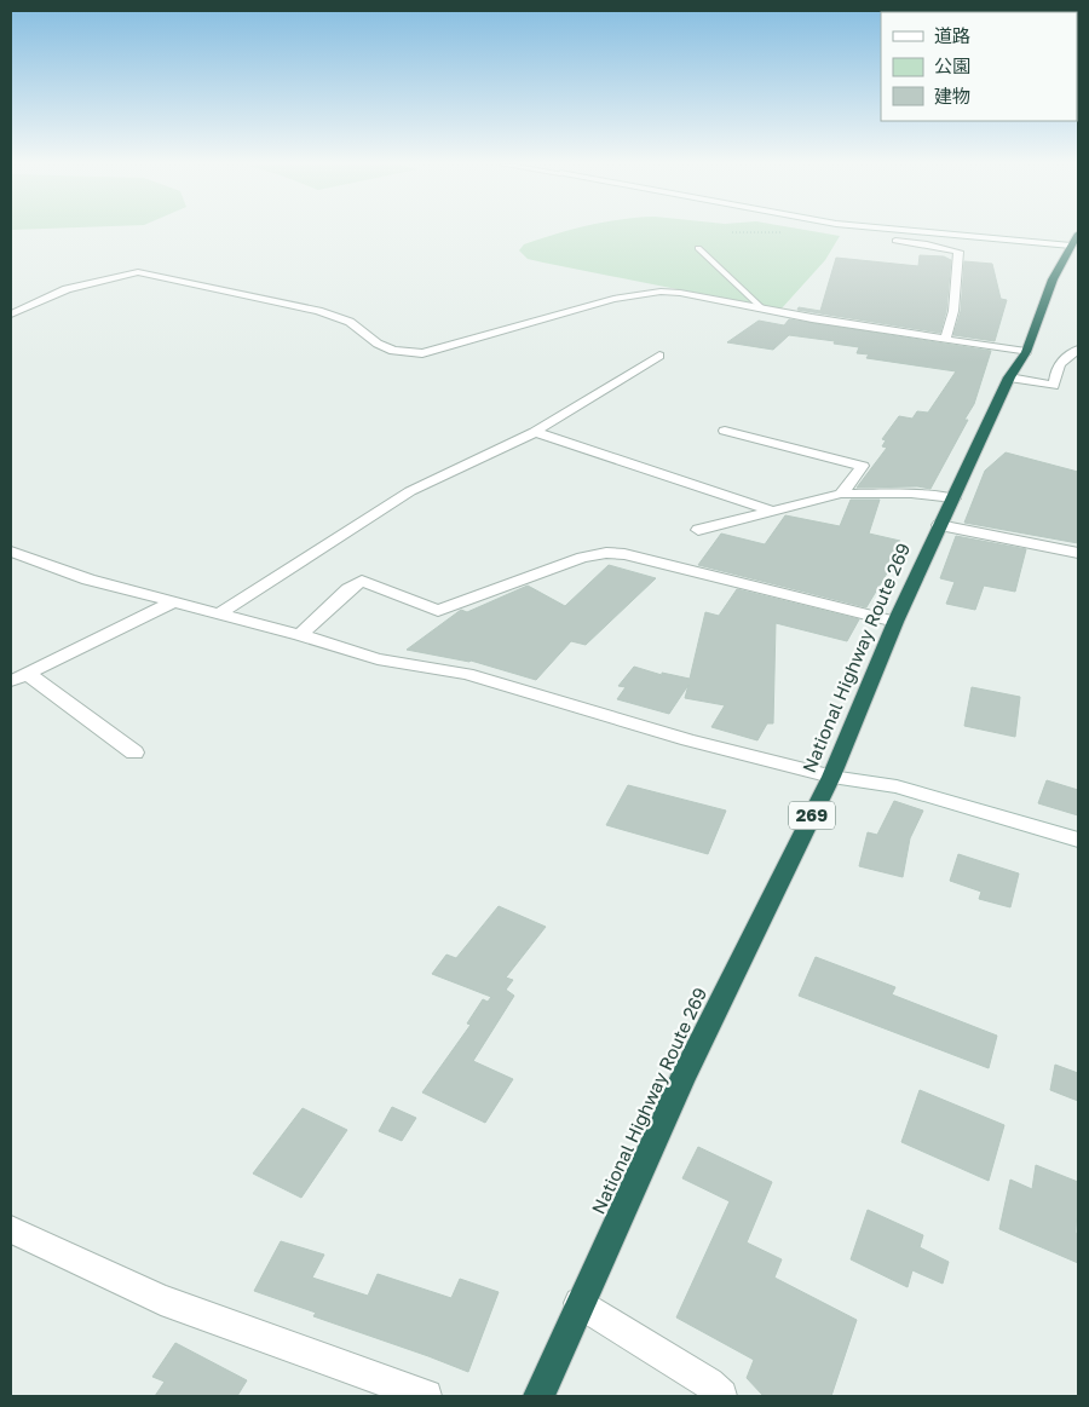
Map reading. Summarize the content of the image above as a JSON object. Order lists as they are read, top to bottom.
{
  "streets": {
    "highway": ["National Highway Route 269", "269"]
  },
  "legend": ["道路", "公園", "建物"]
}
